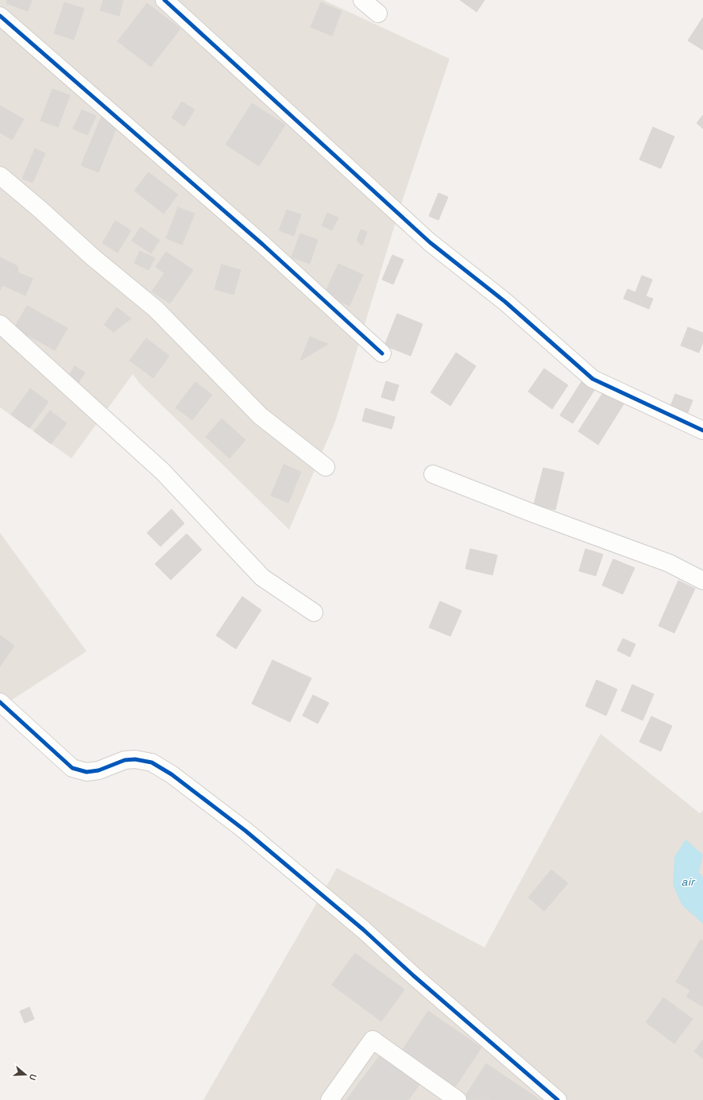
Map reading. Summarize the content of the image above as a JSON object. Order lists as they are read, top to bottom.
{
  "water": ["air"],
  "north": "right"
}
